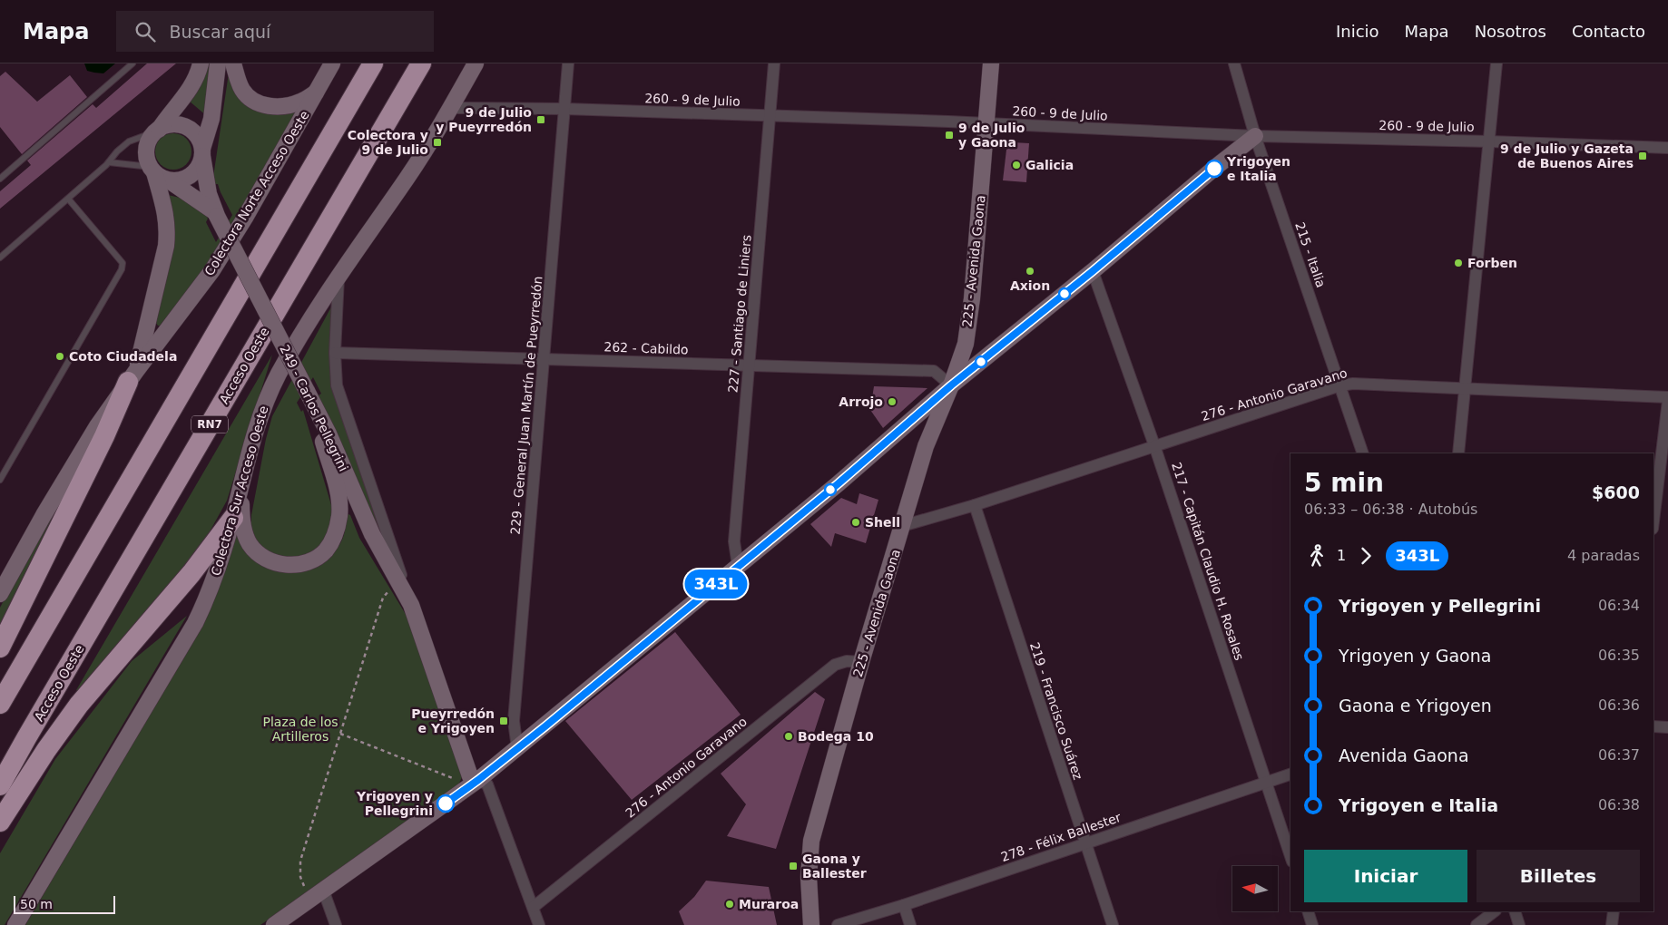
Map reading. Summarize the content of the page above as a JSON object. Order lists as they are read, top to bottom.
{
  "streets": {
    "highway": ["Acceso Oeste", "RN7"],
    "street": [
      "260 - 9 de Julio",
      "Colectora Norte Acceso Oeste",
      "215 - Italia",
      "225 - Avenida Gaona",
      "227 - Santiago de Liniers",
      "262 - Cabildo",
      "276 - Antonio Garavano",
      "229 - General Juan Martín de Pueyrredón",
      "249 - Carlos Pellegrini",
      "Colectora Sur Acceso Oeste",
      "217 - Capitán Claudio H. Rosales",
      "219 - Francisco Suárez",
      "278 - Félix Ballester"
    ]
  },
  "crossings": [
    ["260 - 9 de Julio", "215 - Italia"],
    ["260 - 9 de Julio", "225 - Avenida Gaona"],
    ["260 - 9 de Julio", "227 - Santiago de Liniers"],
    ["260 - 9 de Julio", "229 - General Juan Martín de Pueyrredón"],
    ["260 - 9 de Julio", "Colectora Sur Acceso Oeste"],
    ["215 - Italia", "276 - Antonio Garavano"],
    ["225 - Avenida Gaona", "262 - Cabildo"],
    ["225 - Avenida Gaona", "276 - Antonio Garavano"],
    ["227 - Santiago de Liniers", "262 - Cabildo"],
    ["262 - Cabildo", "229 - General Juan Martín de Pueyrredón"],
    ["262 - Cabildo", "249 - Carlos Pellegrini"],
    ["276 - Antonio Garavano", "249 - Carlos Pellegrini"],
    ["276 - Antonio Garavano", "217 - Capitán Claudio H. Rosales"],
    ["276 - Antonio Garavano", "219 - Francisco Suárez"],
    ["249 - Carlos Pellegrini", "Colectora Sur Acceso Oeste"],
    ["217 - Capitán Claudio H. Rosales", "278 - Félix Ballester"],
    ["219 - Francisco Suárez", "278 - Félix Ballester"]
  ],
  "parks": ["Plaza de los Artilleros"],
  "places": {
    "transit": [
      "9 de Julio y Pueyrredón",
      "9 de Julio y Gaona",
      "Colectora y 9 de Julio",
      "9 de Julio y Gazeta de Buenos Aires",
      "Pueyrredón e Yrigoyen",
      "Gaona y Ballester"
    ],
    "other": [
      "Galicia",
      "Yrigoyen e Italia",
      "Forben",
      "Axion",
      "Coto Ciudadela",
      "Arrojo",
      "Shell",
      "Bodega 10",
      "Yrigoyen y Pellegrini",
      "Muraroa"
    ]
  },
  "lines": ["bus line 343L"],
  "scale_bar": "50 m",
  "north": "left",
  "page": {
    "header": "Mapa",
    "search": "Buscar aquí",
    "nav": [
      "Inicio",
      "Mapa",
      "Nosotros",
      "Contacto"
    ],
    "on_map": "343L",
    "heading": ["5 min", "06:33 – 06:38 · Autobús", "$600"],
    "legs": ["1", "343L", "4 paradas"],
    "list": [
      {
        "name": "Yrigoyen y Pellegrini",
        "value": "06:34"
      },
      {
        "name": "Yrigoyen y Gaona",
        "value": "06:35"
      },
      {
        "name": "Gaona e Yrigoyen",
        "value": "06:36"
      },
      {
        "name": "Avenida Gaona",
        "value": "06:37"
      },
      {
        "name": "Yrigoyen e Italia",
        "value": "06:38"
      }
    ],
    "buttons": ["Iniciar", "Billetes"],
    "scale": "50 m"
  }
}
